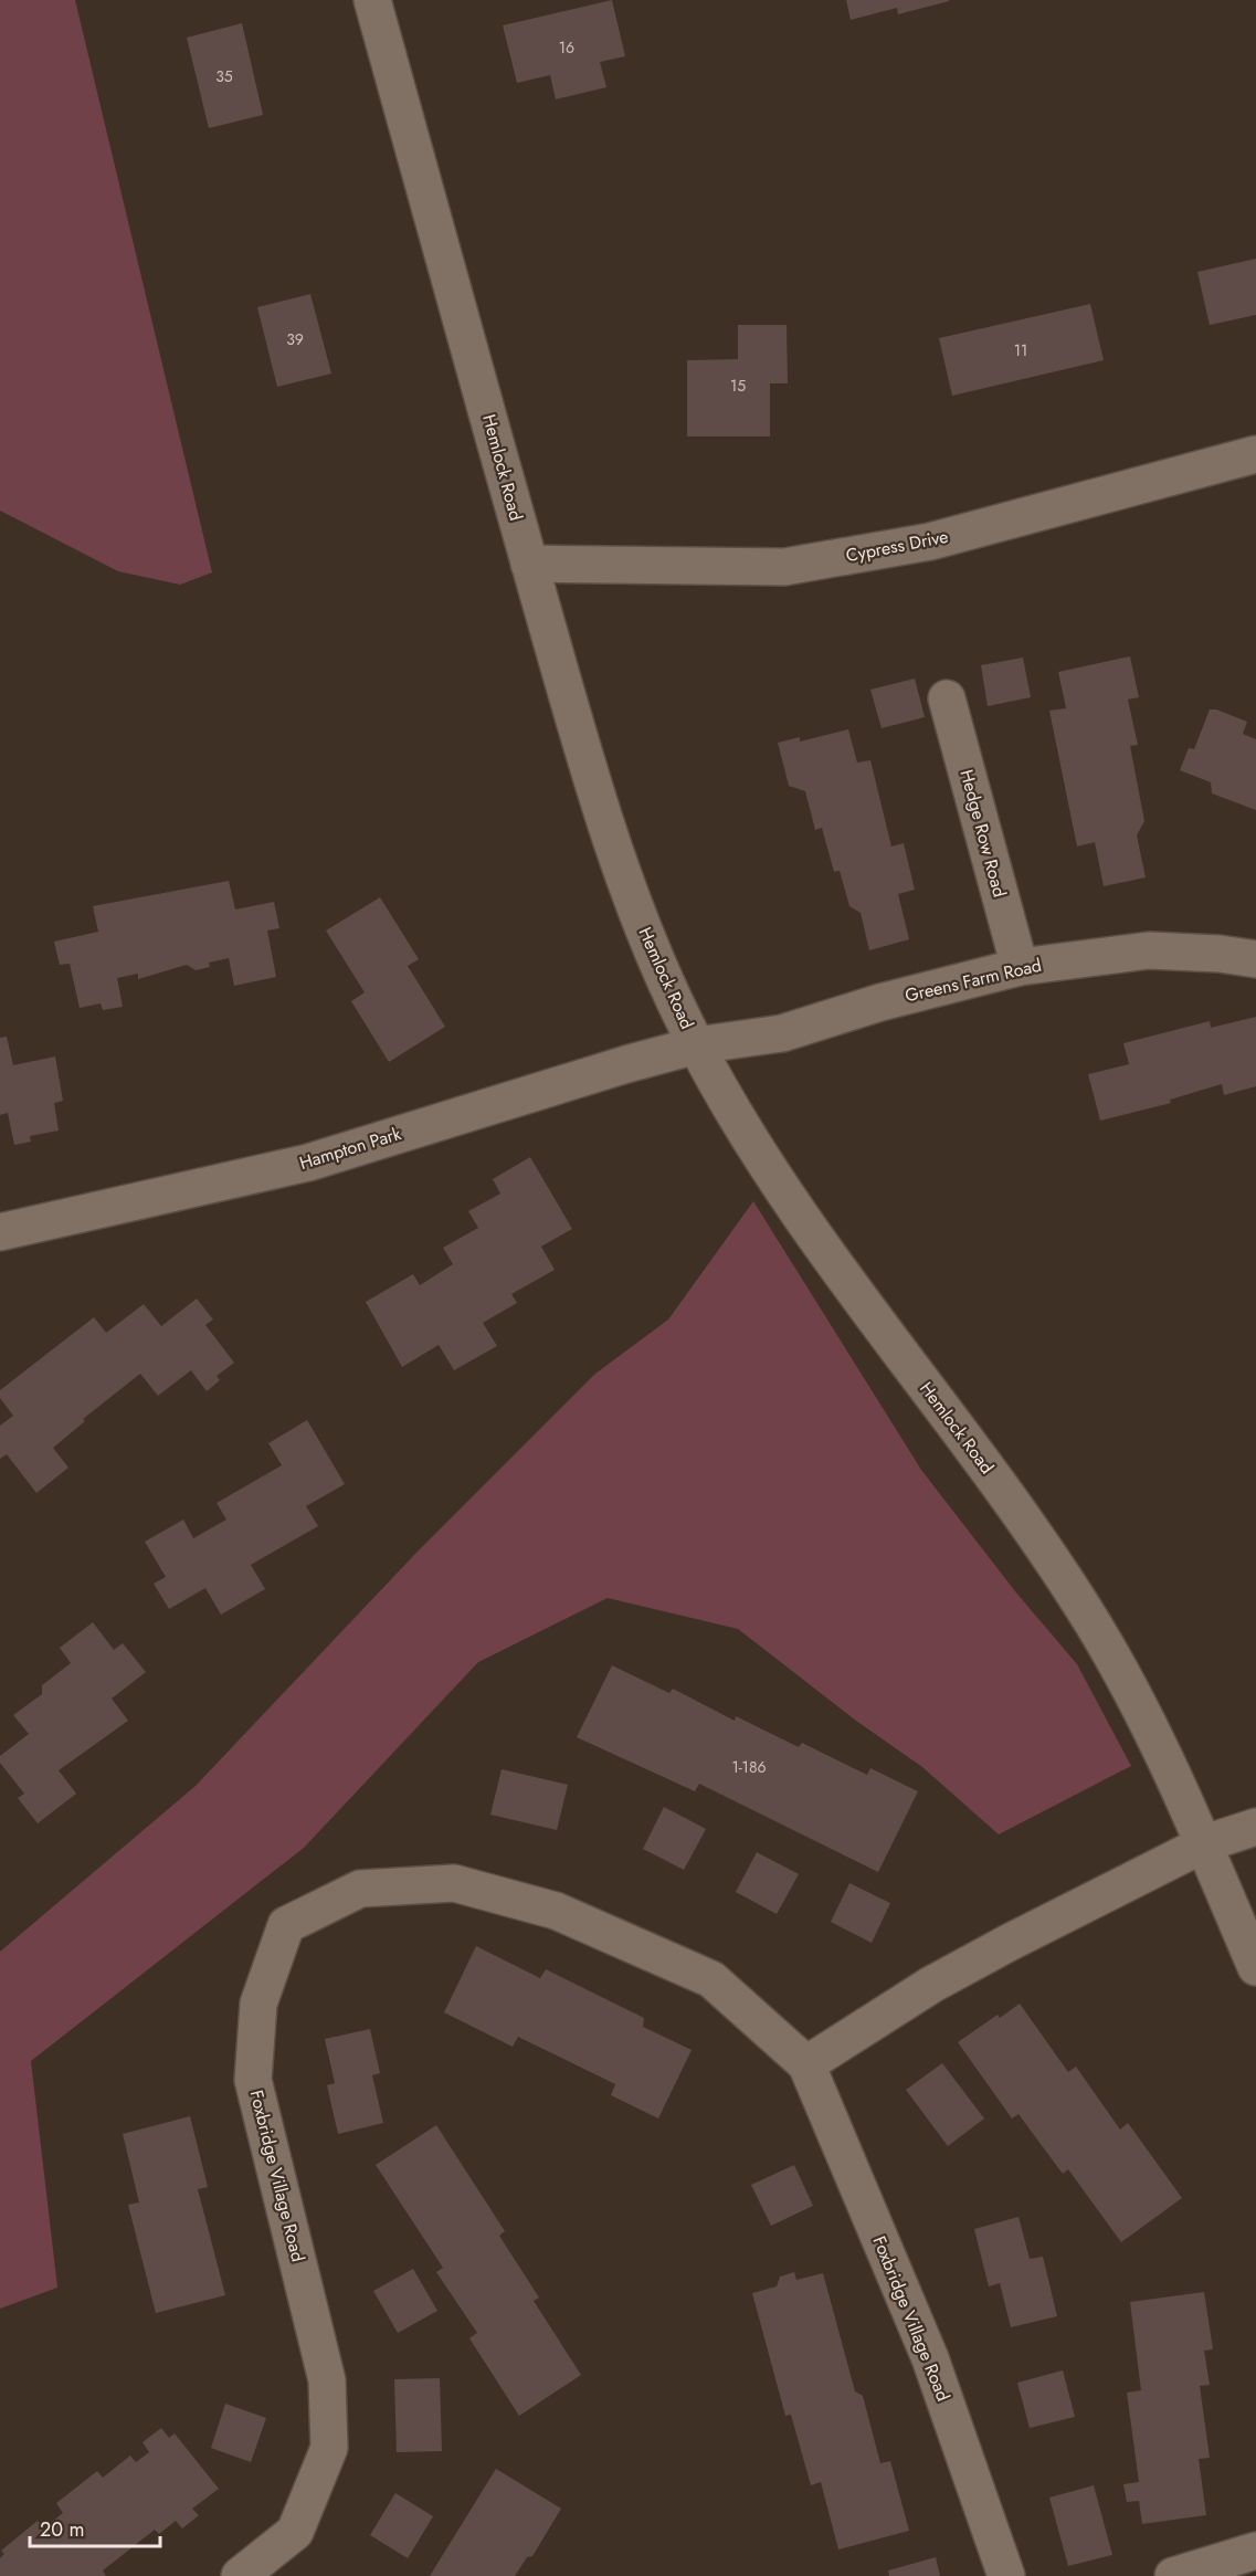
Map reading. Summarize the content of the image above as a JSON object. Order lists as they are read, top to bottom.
{
  "streets": {
    "street": [
      "Hemlock Road",
      "Cypress Drive",
      "Hedge Row Road",
      "Greens Farm Road",
      "Hampton Park",
      "Foxbridge Village Road"
    ]
  },
  "crossings": [
    ["Hemlock Road", "Cypress Drive"],
    ["Hemlock Road", "Greens Farm Road"],
    ["Hemlock Road", "Hampton Park"],
    ["Hedge Row Road", "Greens Farm Road"],
    ["Greens Farm Road", "Hampton Park"]
  ],
  "house_numbers": [
    "16",
    "35",
    "39",
    "11",
    "15",
    "1-186"
  ],
  "scale_bar": "20 m"
}
